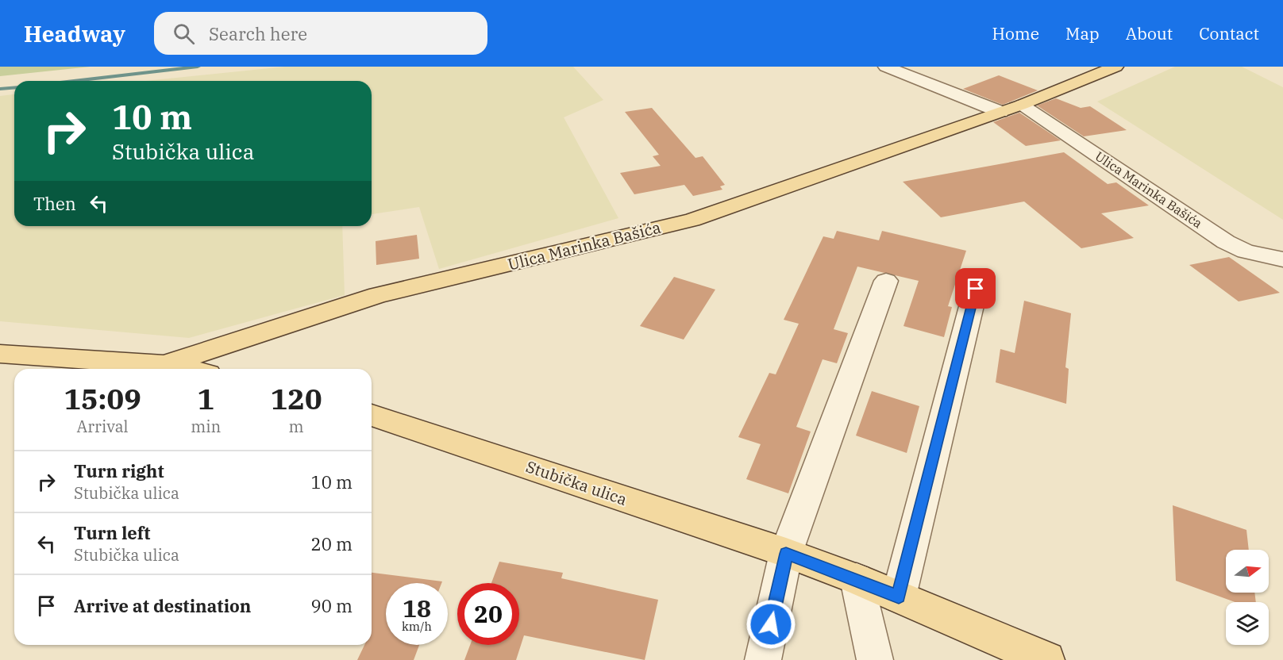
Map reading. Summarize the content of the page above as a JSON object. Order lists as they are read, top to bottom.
{
  "streets": {
    "main road": ["Ulica Marinka Bašića", "Stubička ulica"]
  },
  "north": "right",
  "page": {
    "header": "Headway",
    "search": "Search here",
    "nav": [
      "Home",
      "Map",
      "About",
      "Contact"
    ],
    "turn": ["10 m", "Stubička ulica"],
    "then": "Then",
    "eta": [
      "15:09",
      "Arrival",
      "1",
      "min",
      "120",
      "m"
    ],
    "list": [
      {
        "name": "Turn right",
        "note": "Stubička ulica",
        "value": "10 m"
      },
      {
        "name": "Turn left",
        "note": "Stubička ulica",
        "value": "20 m"
      },
      {
        "name": "Arrive at destination",
        "value": "90 m"
      }
    ],
    "speed": "18 km/h",
    "limit": "20"
  }
}
